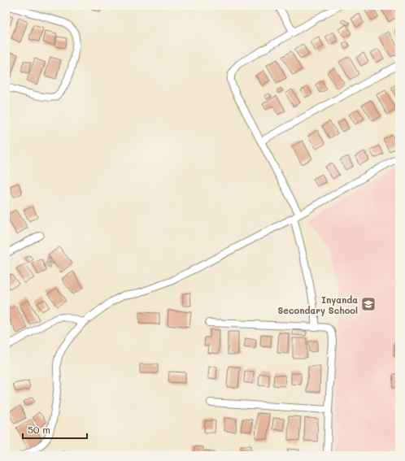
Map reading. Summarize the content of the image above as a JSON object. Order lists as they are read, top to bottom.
{
  "places": {
    "school or university": ["Inyanda Secondary School"]
  },
  "scale_bar": "50 m"
}
